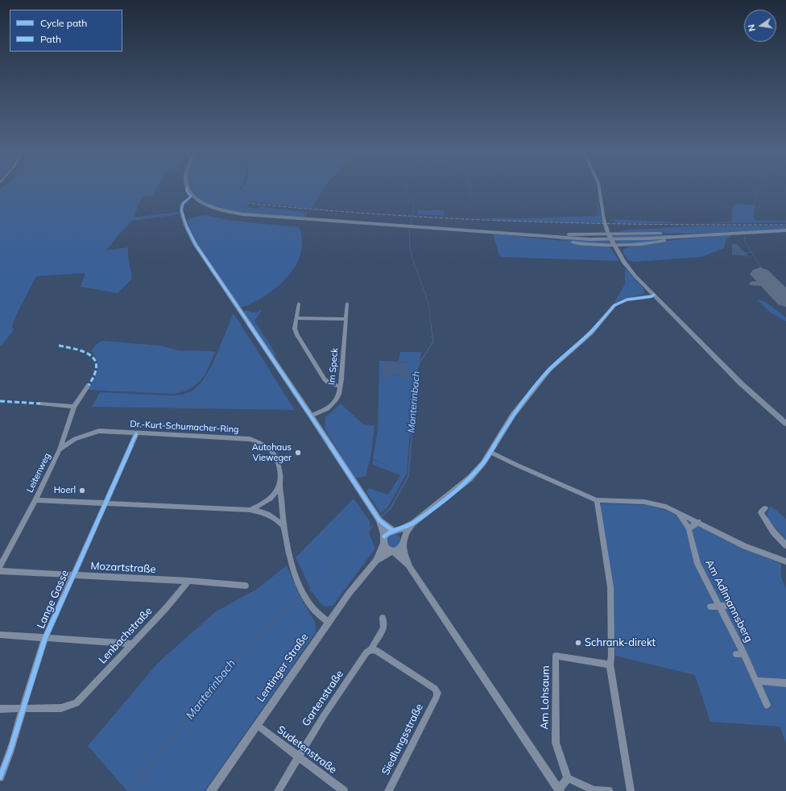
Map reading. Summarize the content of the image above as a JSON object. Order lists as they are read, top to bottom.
{
  "streets": {
    "street": [
      "Im Speck",
      "Dr.-Kurt-Schumacher-Ring",
      "Leitenweg",
      "Mozartstraße",
      "Lange Gasse",
      "Am Adlmannsberg",
      "Lenbachstraße",
      "Lentinger Straße",
      "Am Lohsaum",
      "Gartenstraße",
      "Siedlungsstraße",
      "Sudetenstraße"
    ]
  },
  "crossings": [
    ["Dr.-Kurt-Schumacher-Ring", "Leitenweg"],
    ["Dr.-Kurt-Schumacher-Ring", "Lange Gasse"],
    ["Dr.-Kurt-Schumacher-Ring", "Lentinger Straße"],
    ["Mozartstraße", "Lange Gasse"],
    ["Mozartstraße", "Lenbachstraße"],
    ["Lange Gasse", "Lenbachstraße"],
    ["Lentinger Straße", "Sudetenstraße"],
    ["Gartenstraße", "Siedlungsstraße"],
    ["Gartenstraße", "Sudetenstraße"]
  ],
  "water": ["Manterinbach"],
  "places": ["Autohaus Vieweger", "Hoerl", "Schrank-direkt"],
  "legend": ["Cycle path", "Path"],
  "north": "left"
}
